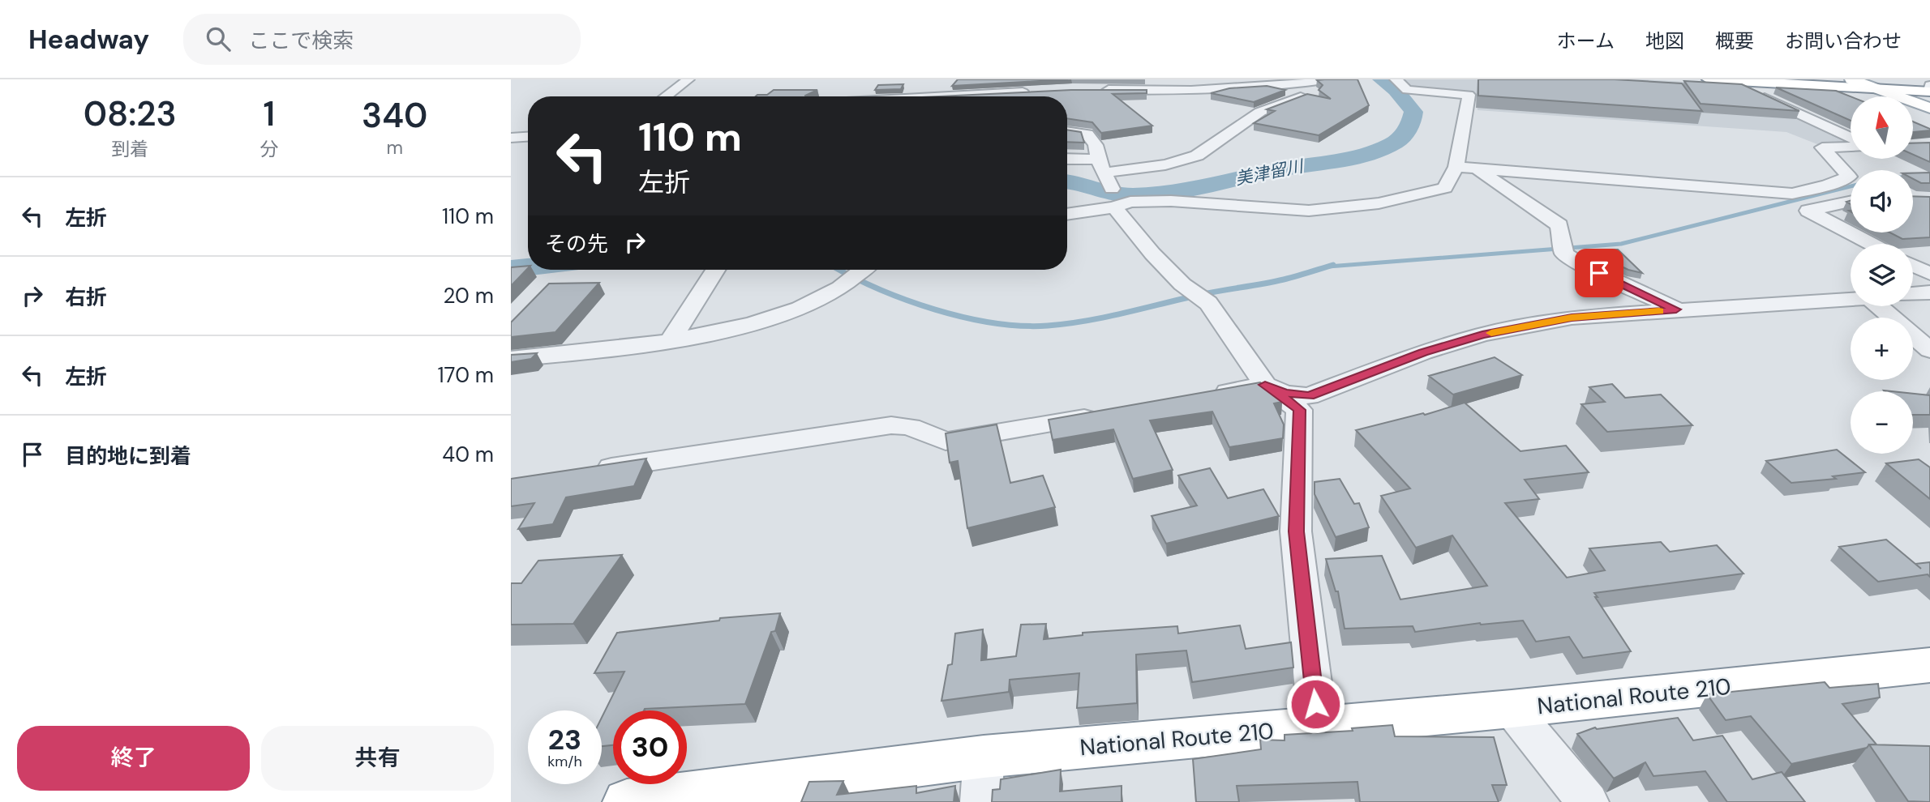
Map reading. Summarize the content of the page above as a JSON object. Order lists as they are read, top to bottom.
{
  "streets": {
    "main road": ["National Route 210"]
  },
  "water": ["美津留川"],
  "north": "top",
  "page": {
    "header": "Headway",
    "search": "ここで検索",
    "nav": [
      "ホーム",
      "地図",
      "概要",
      "お問い合わせ"
    ],
    "eta": [
      "08:23",
      "到着",
      "1",
      "分",
      "340",
      "m"
    ],
    "map_buttons": ["+", "−"],
    "turn": ["110 m", "左折"],
    "list": [
      {
        "name": "左折",
        "value": "110 m"
      },
      {
        "name": "右折",
        "value": "20 m"
      },
      {
        "name": "左折",
        "value": "170 m"
      },
      {
        "name": "目的地に到着",
        "value": "40 m"
      }
    ],
    "then": "その先",
    "speed": "23 km/h",
    "limit": "30",
    "buttons": ["終了", "共有"]
  }
}
